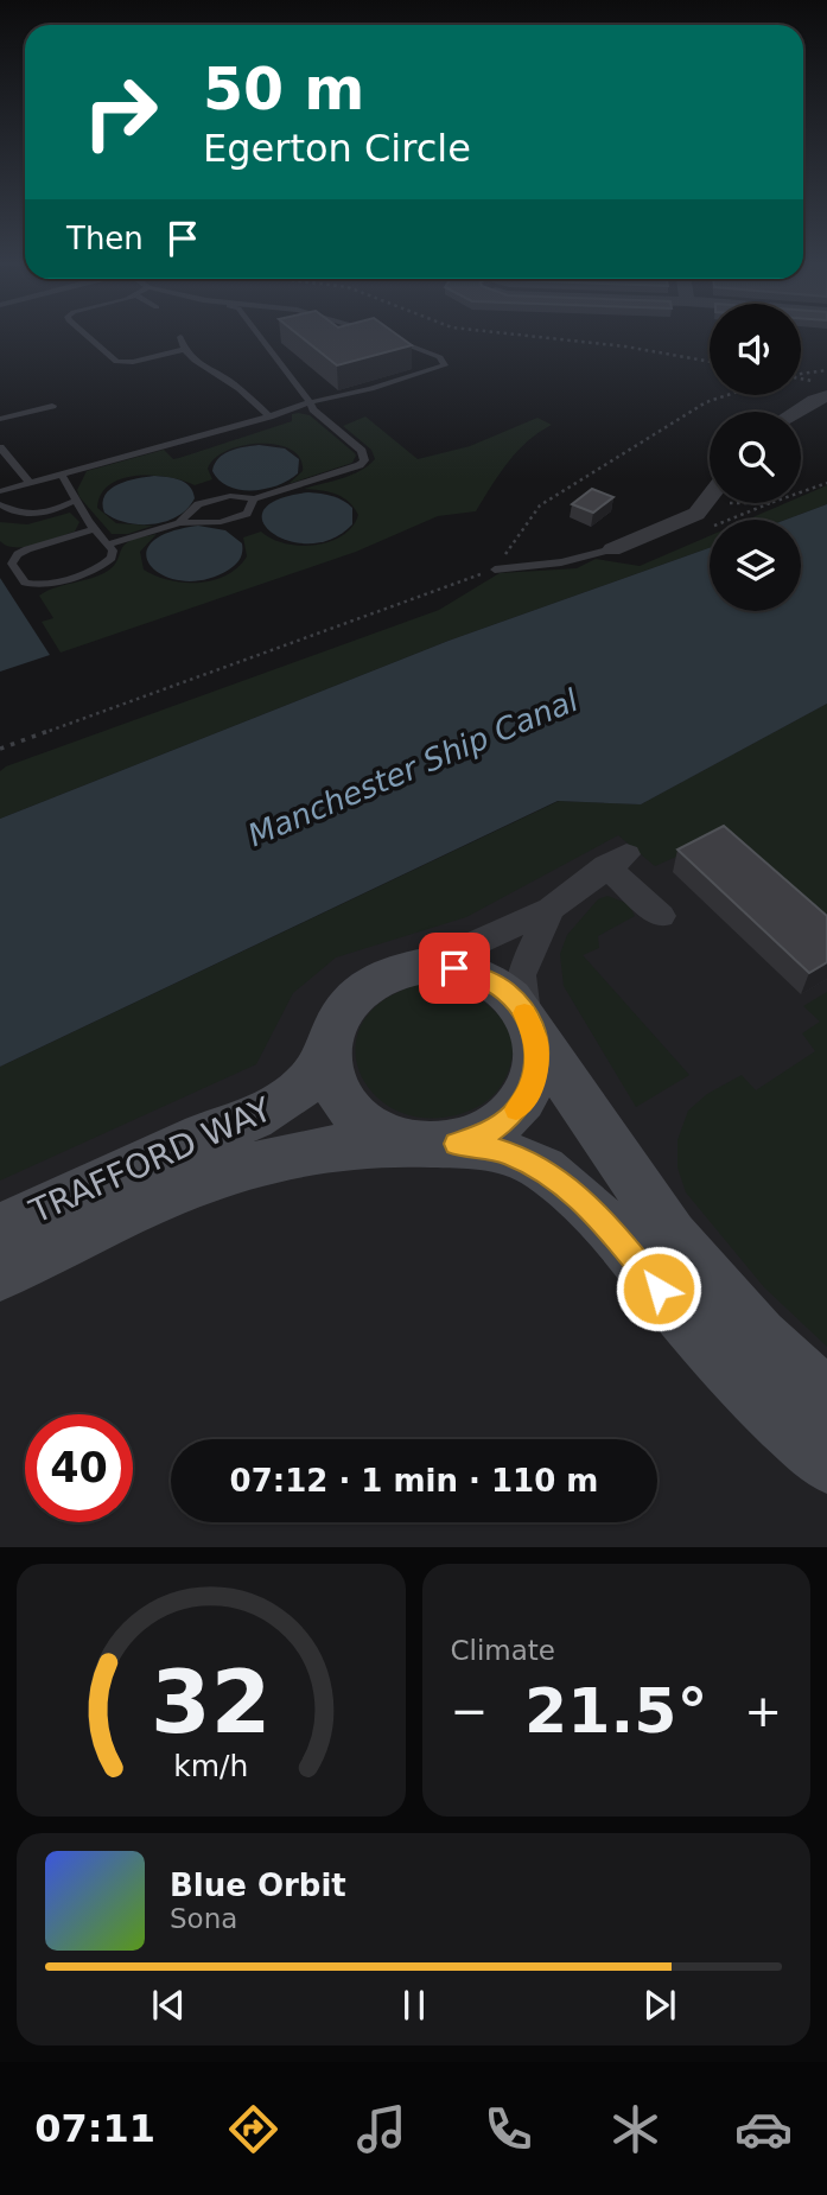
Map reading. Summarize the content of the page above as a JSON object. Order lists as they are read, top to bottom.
{
  "streets": {
    "street": ["TRAFFORD WAY"]
  },
  "water": ["Manchester Ship Canal"],
  "page": {
    "turn": ["50 m", "Egerton Circle"],
    "then": "Then",
    "limit": "40",
    "trip": "07:12 · 1 min · 110 m",
    "tile": "Climate",
    "heat": ["−", "21.5°", "+"],
    "song": ["Blue Orbit", "Sona"],
    "tabs": "07:11",
    "gauge": ["32", "km/h"]
  }
}
